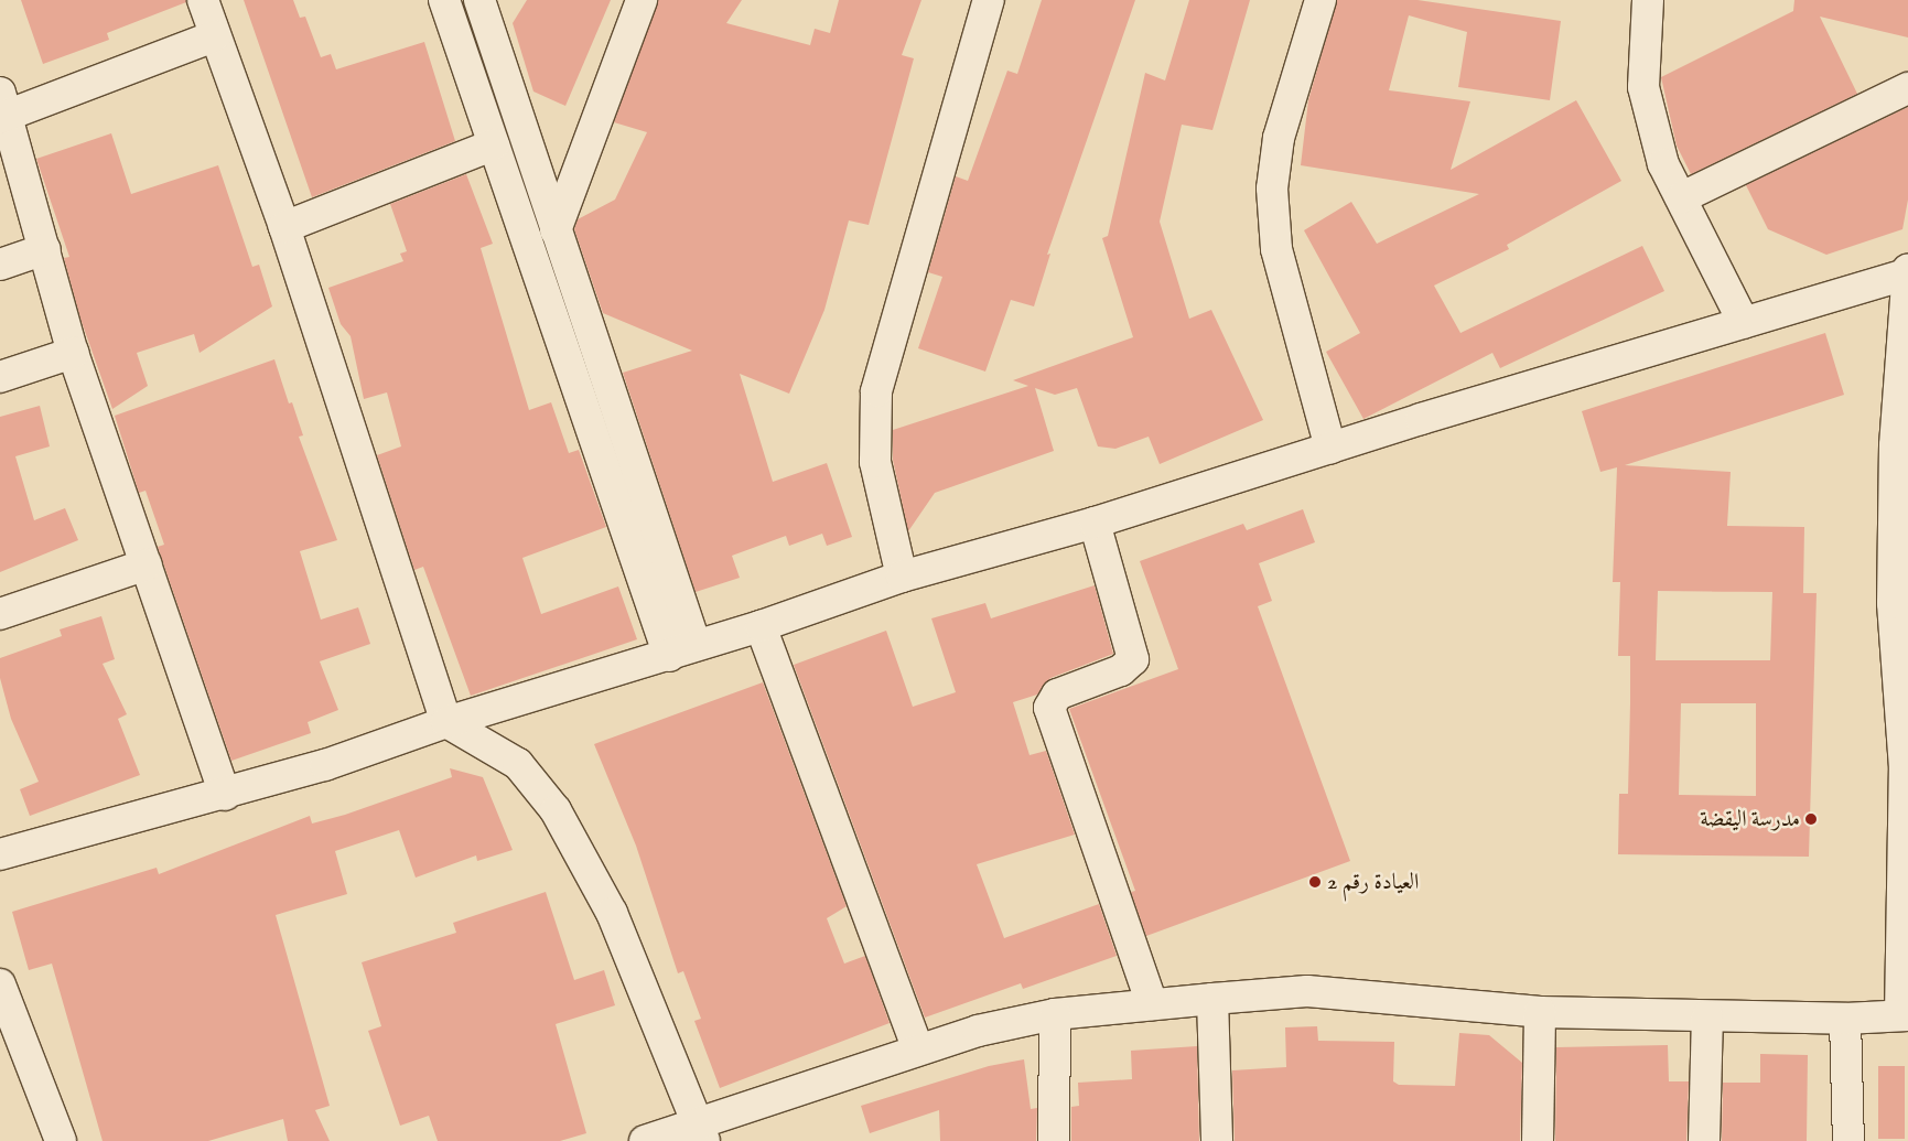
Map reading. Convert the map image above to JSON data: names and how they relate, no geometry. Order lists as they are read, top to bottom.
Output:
{
  "places": ["مدرسة اليقضة", "العيادة رقم 2"]
}
